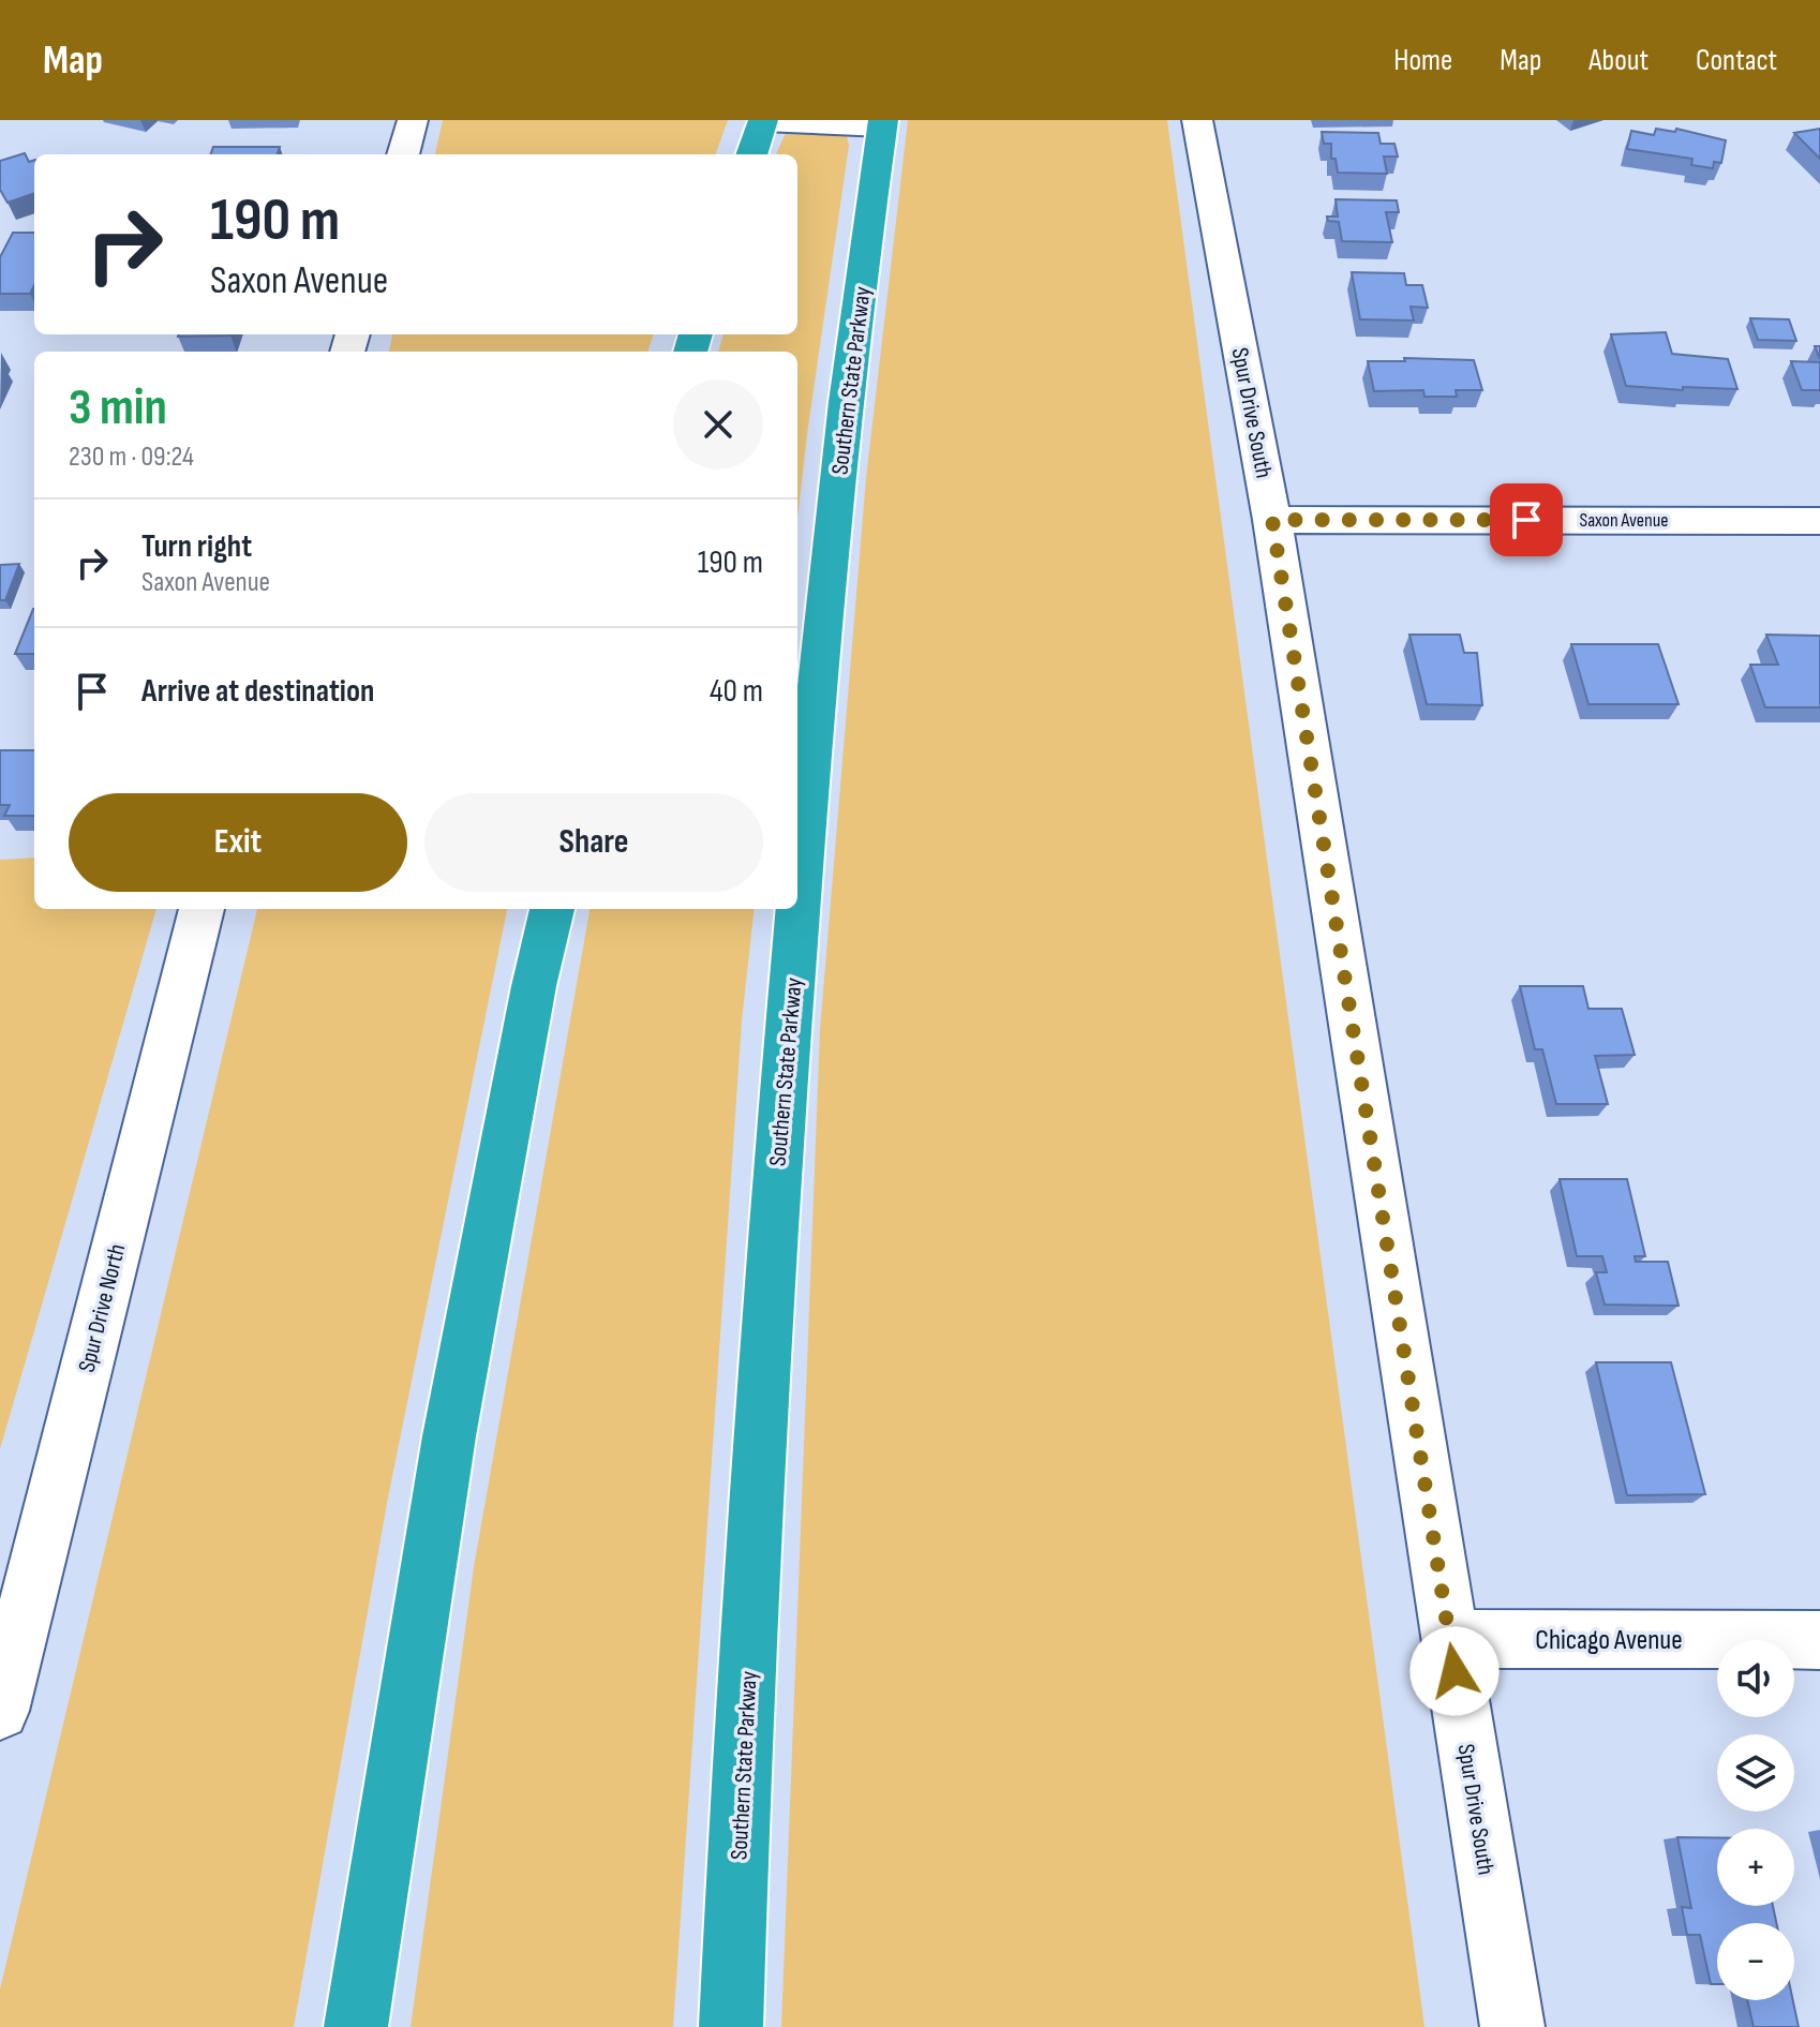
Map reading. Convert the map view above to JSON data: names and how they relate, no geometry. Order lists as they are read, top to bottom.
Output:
{
  "streets": {
    "highway": ["Southern State Parkway"],
    "street": [
      "Spur Drive South",
      "Saxon Avenue",
      "Spur Drive North",
      "Chicago Avenue"
    ]
  },
  "crossings": [
    ["Spur Drive South", "Saxon Avenue"],
    ["Spur Drive South", "Chicago Avenue"]
  ],
  "page": {
    "header": "Map",
    "nav": [
      "Home",
      "Map",
      "About",
      "Contact"
    ],
    "turn": ["190 m", "Saxon Avenue"],
    "heading": ["3 min", "230 m · 09:24"],
    "list": [
      {
        "name": "Turn right",
        "note": "Saxon Avenue",
        "value": "190 m"
      },
      {
        "name": "Arrive at destination",
        "value": "40 m"
      }
    ],
    "buttons": ["Exit", "Share"],
    "map_buttons": ["+", "−"]
  }
}
